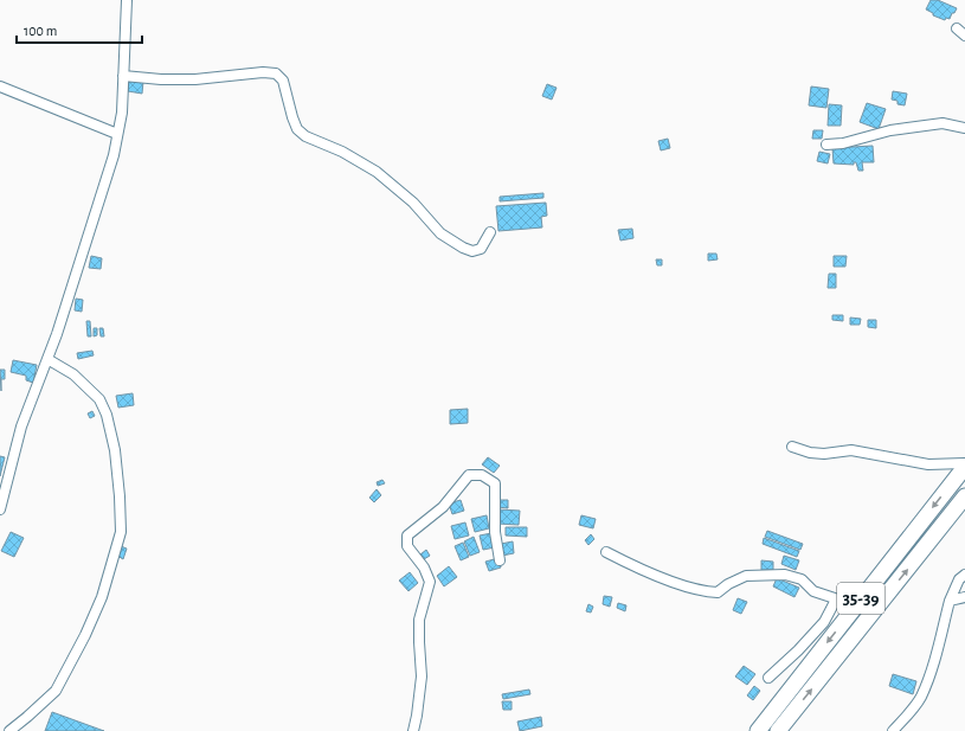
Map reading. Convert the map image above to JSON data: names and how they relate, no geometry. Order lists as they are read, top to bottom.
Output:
{
  "streets": {
    "main road": ["35-39"]
  },
  "scale_bar": "100 m"
}
